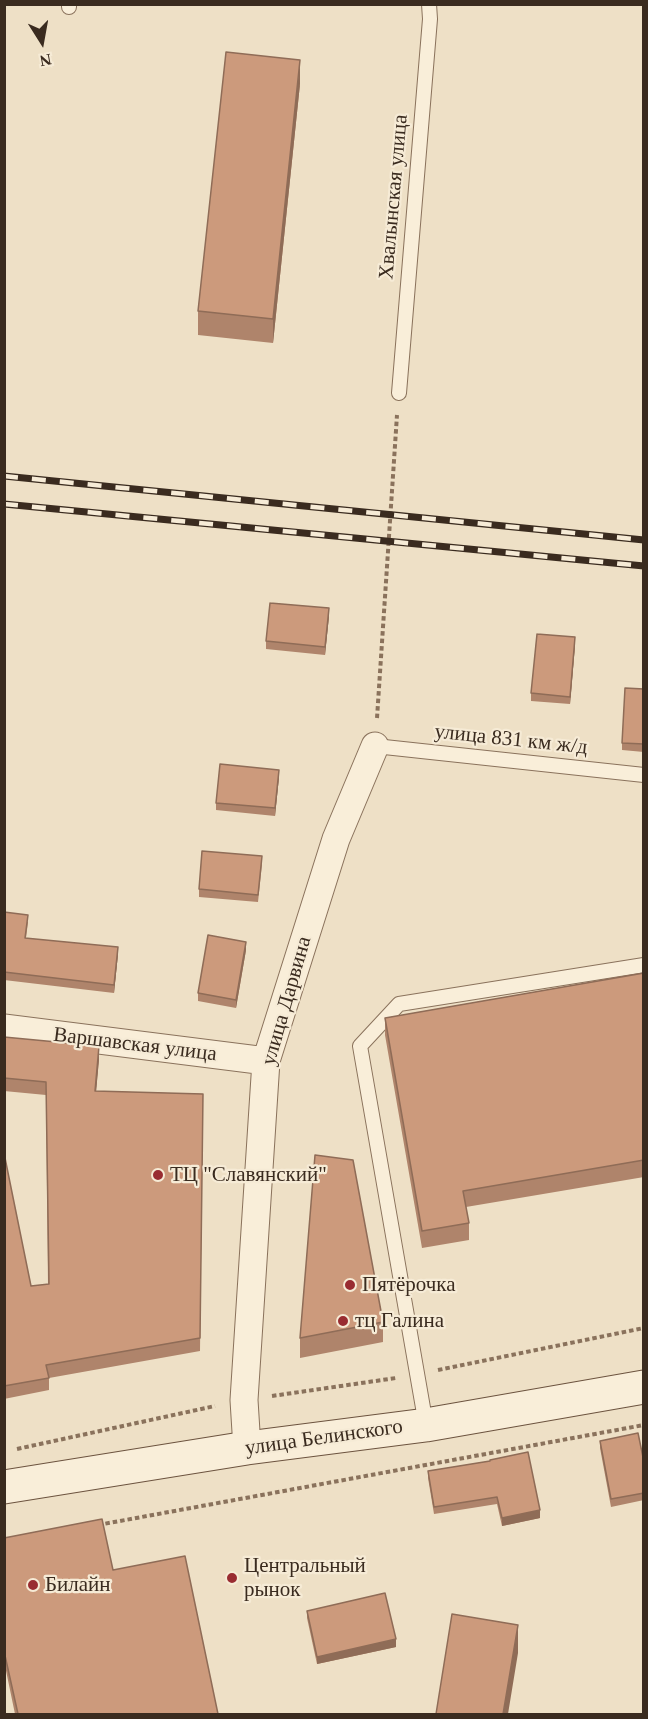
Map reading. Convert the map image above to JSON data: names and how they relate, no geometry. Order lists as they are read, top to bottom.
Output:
{
  "streets": {
    "street": ["улица Дарвина", "Варшавская улица", "улица Белинского"],
    "lane": ["Хвалынская улица", "улица 831 км ж/д"]
  },
  "crossings": [
    ["улица 831 км ж/д", "улица Дарвина"],
    ["улица Дарвина", "Варшавская улица"],
    ["улица Дарвина", "улица Белинского"]
  ],
  "places": [
    "ТЦ \"Славянский\"",
    "Пятёрочка",
    "тц Галина",
    "Центральный рынок",
    "Билайн"
  ],
  "north": "bottom"
}
